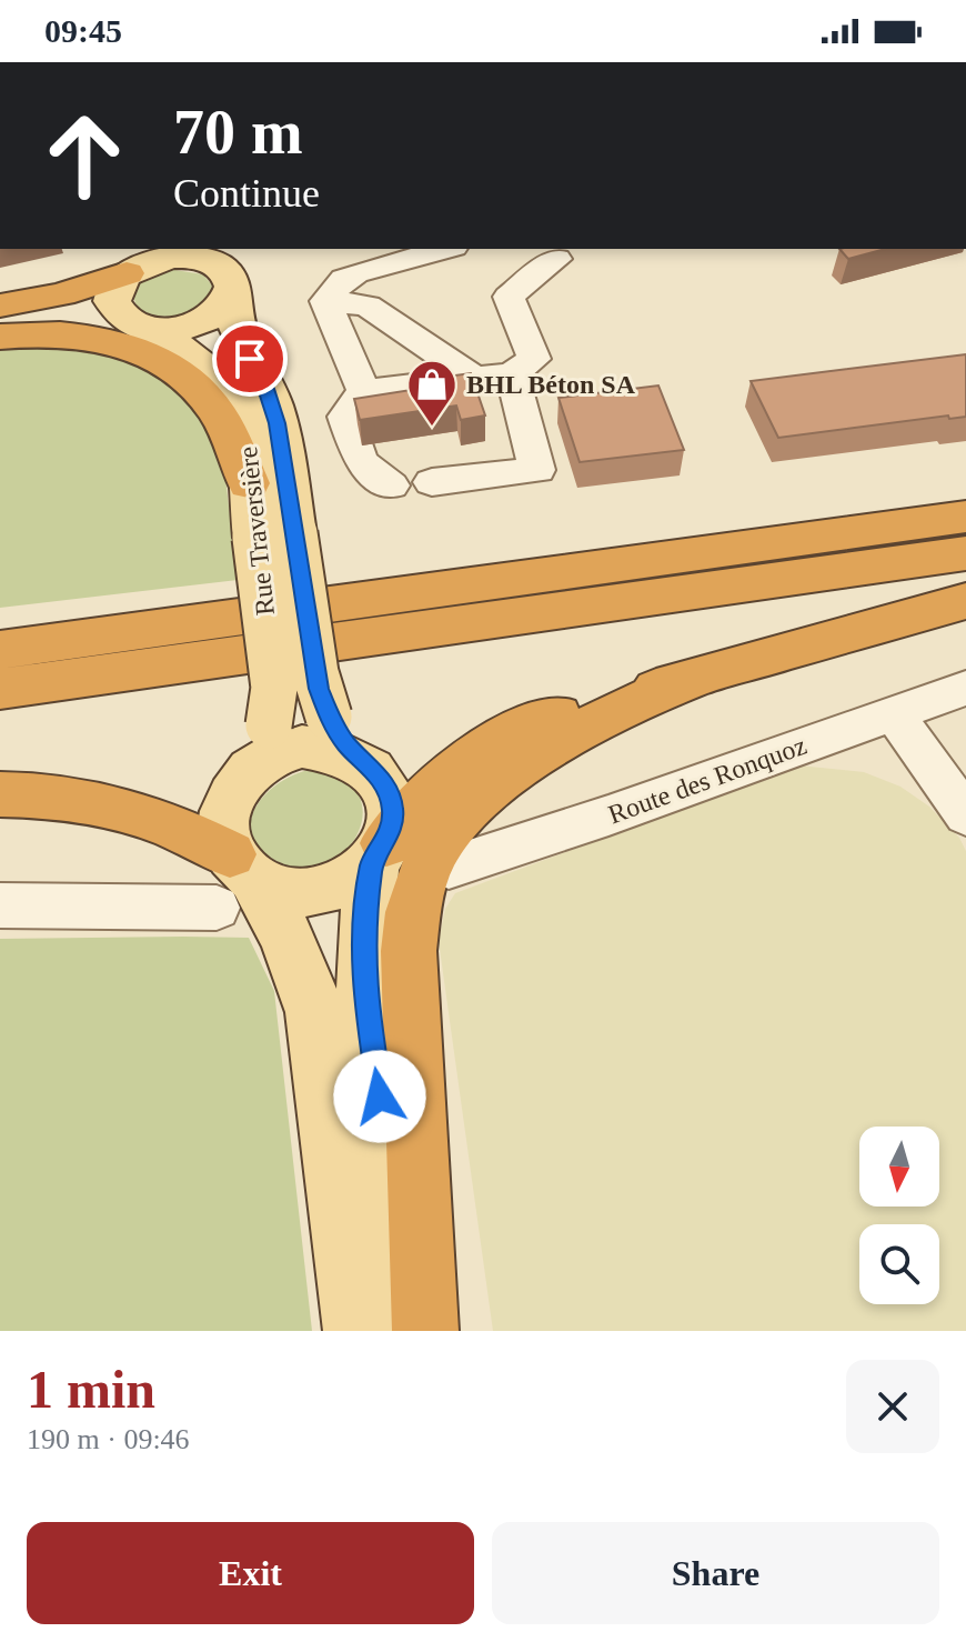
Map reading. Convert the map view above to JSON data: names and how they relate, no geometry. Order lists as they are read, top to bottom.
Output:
{
  "streets": {
    "main road": ["Rue Traversière"],
    "street": ["Route des Ronquoz"]
  },
  "places": {
    "shop": ["BHL Béton SA"]
  },
  "north": "bottom",
  "page": {
    "status": "09:45",
    "turn": ["70 m", "Continue"],
    "heading": ["1 min", "190 m · 09:46"],
    "buttons": ["Exit", "Share"]
  }
}
